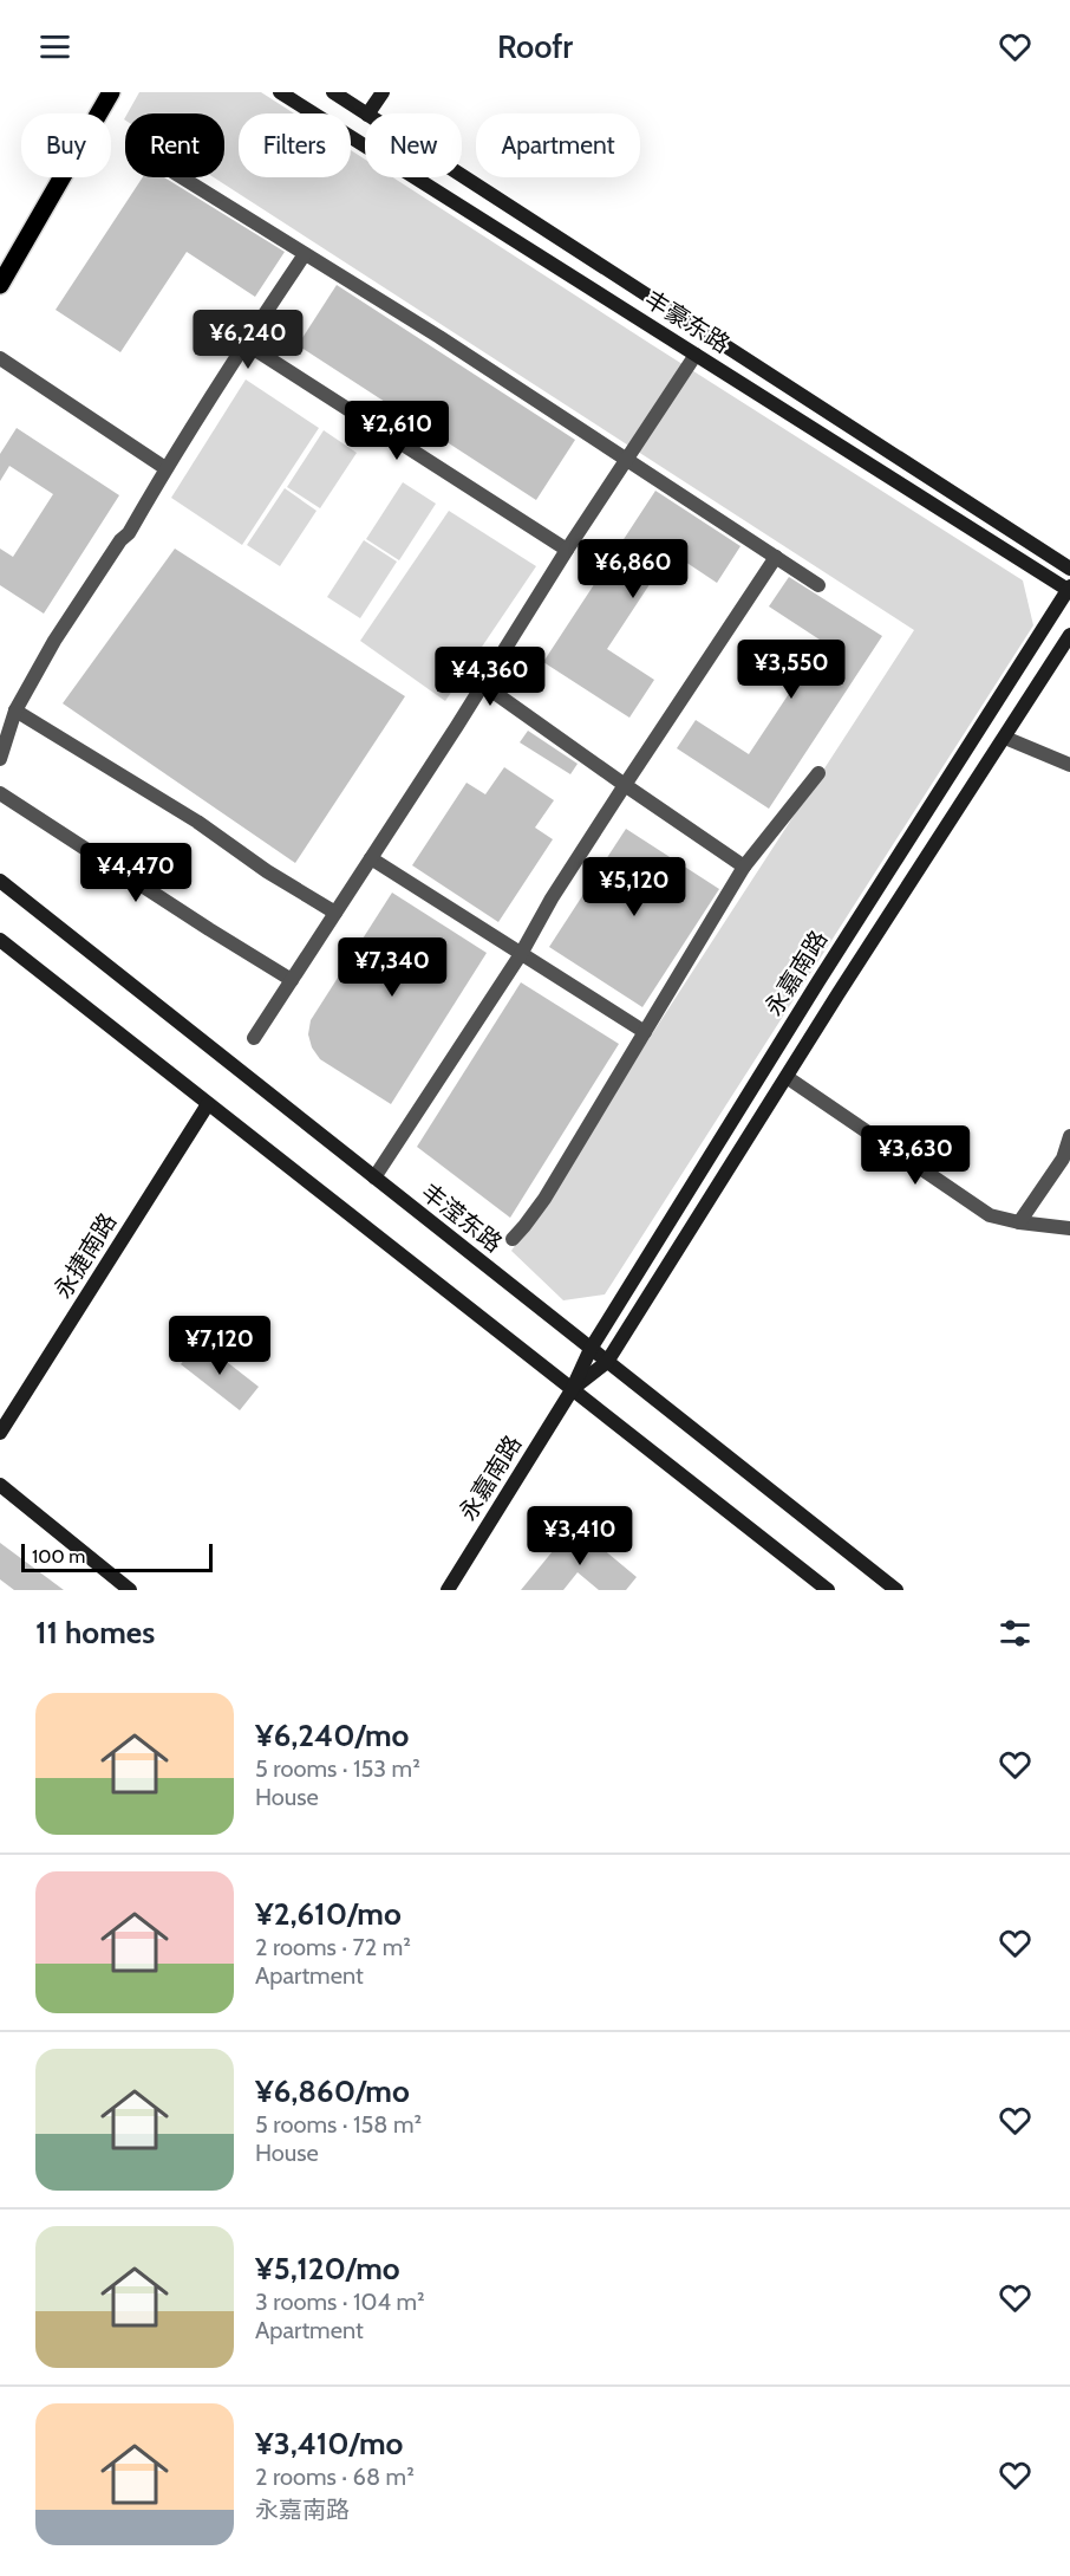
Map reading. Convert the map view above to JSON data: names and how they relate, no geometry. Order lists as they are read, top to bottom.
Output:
{
  "streets": {
    "street": [
      "丰豪东路",
      "永嘉南路",
      "丰滢东路",
      "永捷南路"
    ]
  },
  "crossings": [
    ["丰豪东路", "永嘉南路"],
    ["永嘉南路", "丰滢东路"]
  ],
  "scale_bar": "100 m",
  "page": {
    "header": "Roofr",
    "chip": [
      "Buy",
      "Rent",
      "Filters",
      "New",
      "Apartment"
    ],
    "price": [
      "¥6,240",
      "¥2,610",
      "¥6,860",
      "¥3,550",
      "¥4,360",
      "¥4,470",
      "¥5,120",
      "¥7,340",
      "¥3,630",
      "¥7,120",
      "¥3,410"
    ],
    "scale": "100 m",
    "heading": "11 homes",
    "list": [
      {
        "name": "¥6,240/mo",
        "note": "5 rooms · 153 m² · House"
      },
      {
        "name": "¥2,610/mo",
        "note": "2 rooms · 72 m² · Apartment"
      },
      {
        "name": "¥6,860/mo",
        "note": "5 rooms · 158 m² · House"
      },
      {
        "name": "¥5,120/mo",
        "note": "3 rooms · 104 m² · Apartment"
      },
      {
        "name": "¥3,410/mo",
        "note": "2 rooms · 68 m² · 永嘉南路"
      }
    ]
  }
}
